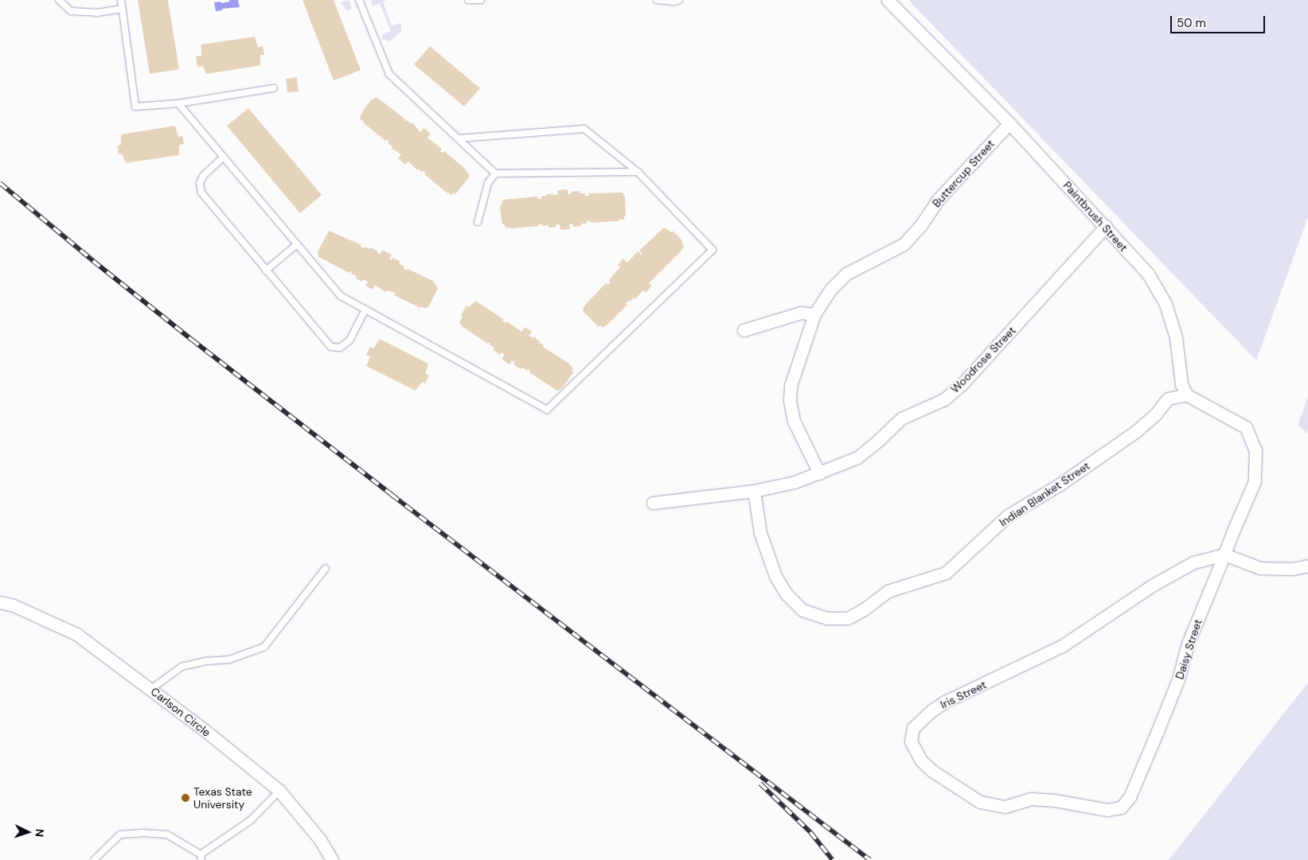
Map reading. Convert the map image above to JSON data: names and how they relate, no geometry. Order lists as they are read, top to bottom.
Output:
{
  "streets": {
    "street": [
      "Buttercup Street",
      "Paintbrush Street",
      "Woodrose Street",
      "Indian Blanket Street",
      "Daisy Street",
      "Iris Street",
      "Carlson Circle"
    ]
  },
  "crossings": [
    ["Buttercup Street", "Paintbrush Street"],
    ["Buttercup Street", "Woodrose Street"],
    ["Paintbrush Street", "Woodrose Street"],
    ["Paintbrush Street", "Indian Blanket Street"],
    ["Paintbrush Street", "Daisy Street"],
    ["Woodrose Street", "Indian Blanket Street"],
    ["Indian Blanket Street", "Daisy Street"],
    ["Daisy Street", "Iris Street"]
  ],
  "places": ["Texas State University"],
  "scale_bar": "50 m",
  "north": "right"
}
